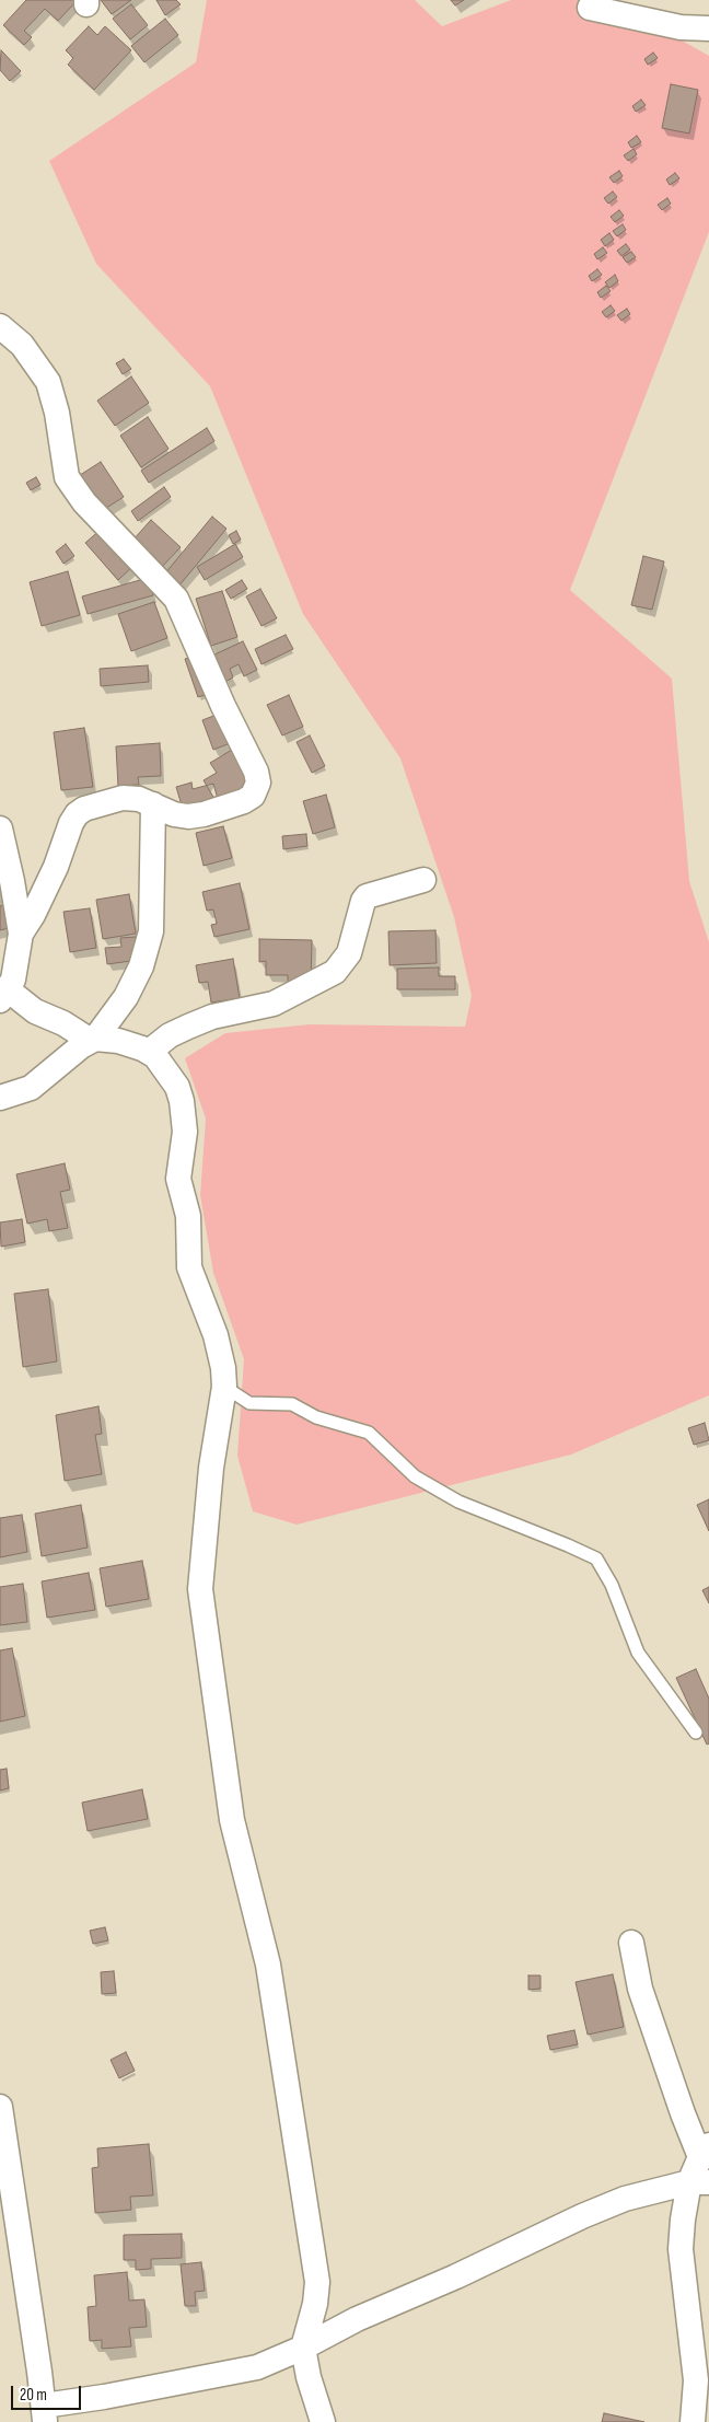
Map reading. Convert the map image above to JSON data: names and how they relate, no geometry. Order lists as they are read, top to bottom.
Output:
{
  "scale_bar": "20 m"
}
